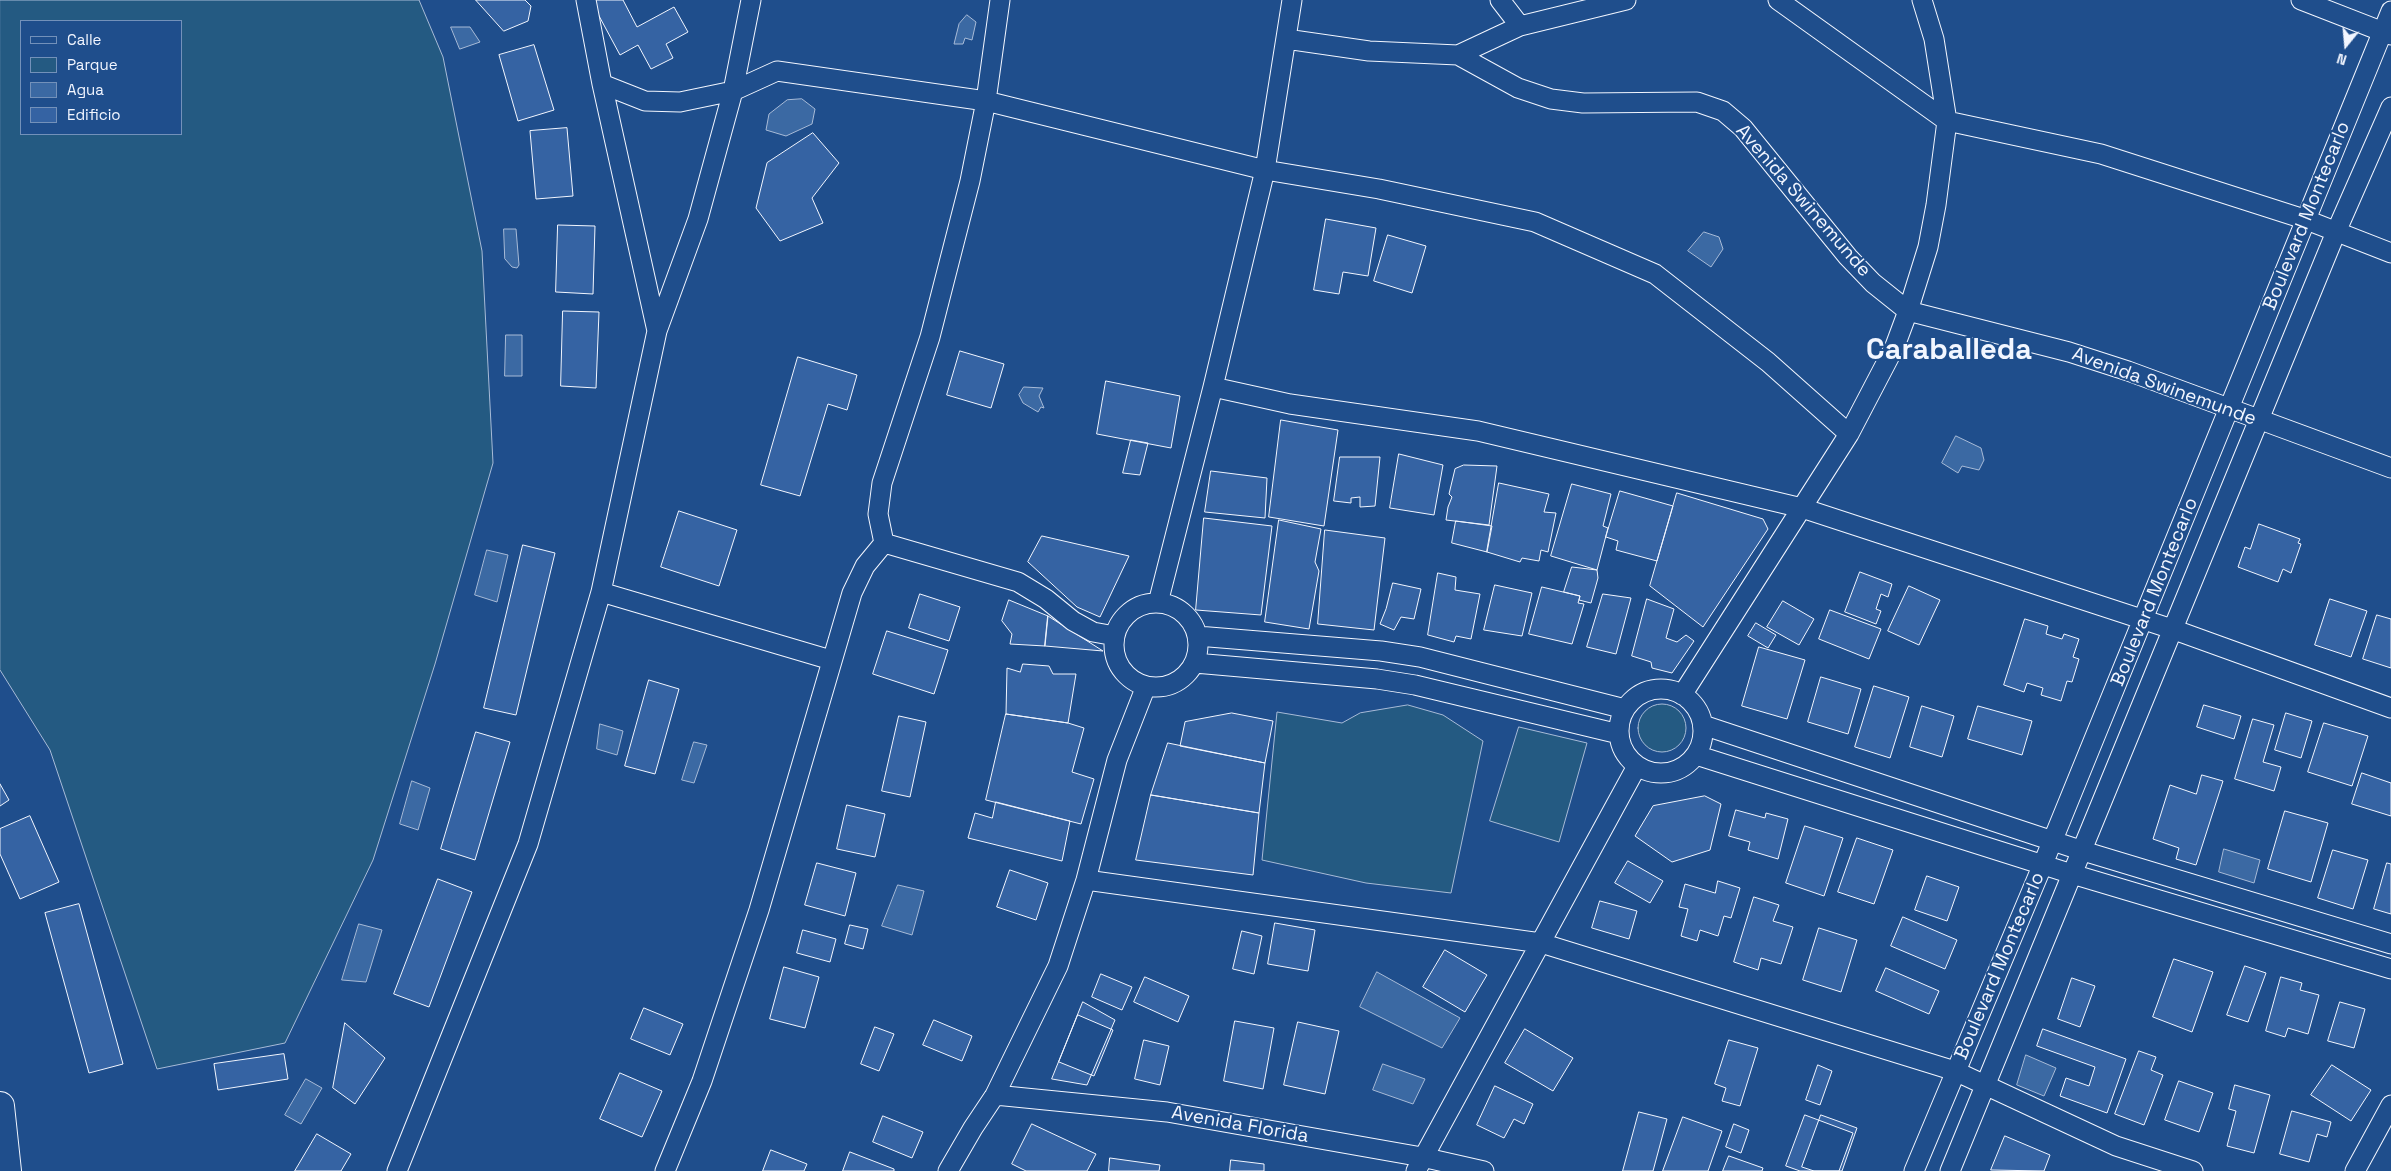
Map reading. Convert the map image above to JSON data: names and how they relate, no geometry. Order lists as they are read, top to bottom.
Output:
{
  "streets": {
    "street": ["Avenida Swinemunde", "Boulevard Montecarlo", "Avenida Florida"]
  },
  "crossings": [
    ["Avenida Swinemunde", "Boulevard Montecarlo"]
  ],
  "districts": ["Caraballeda"],
  "legend": [
    "Calle",
    "Parque",
    "Agua",
    "Edificio"
  ],
  "north": "bottom"
}
